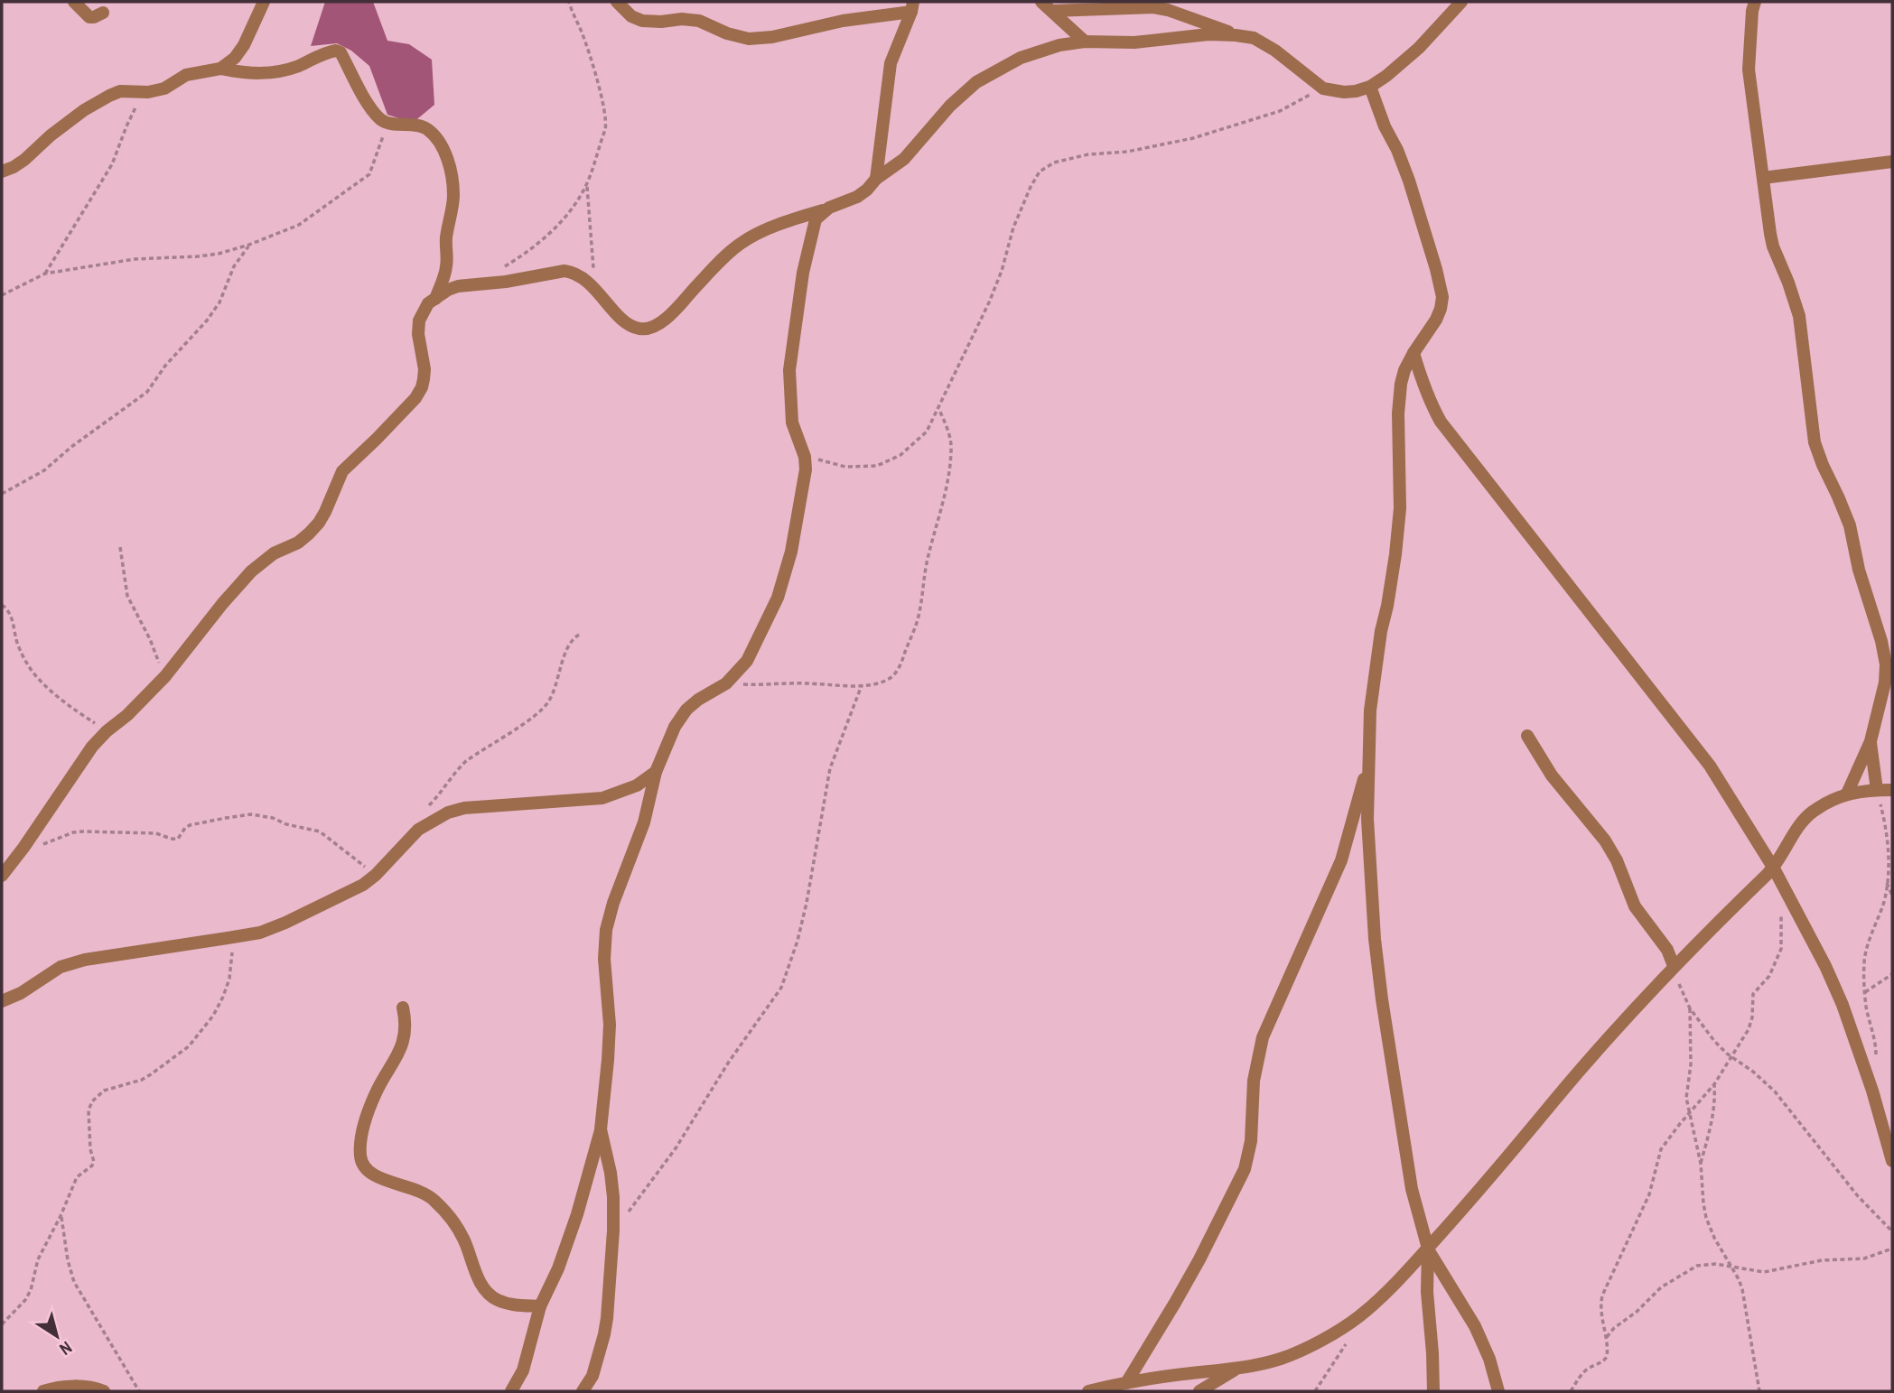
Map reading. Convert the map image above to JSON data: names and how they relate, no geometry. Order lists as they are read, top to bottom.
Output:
{
  "north": "bottom right"
}
